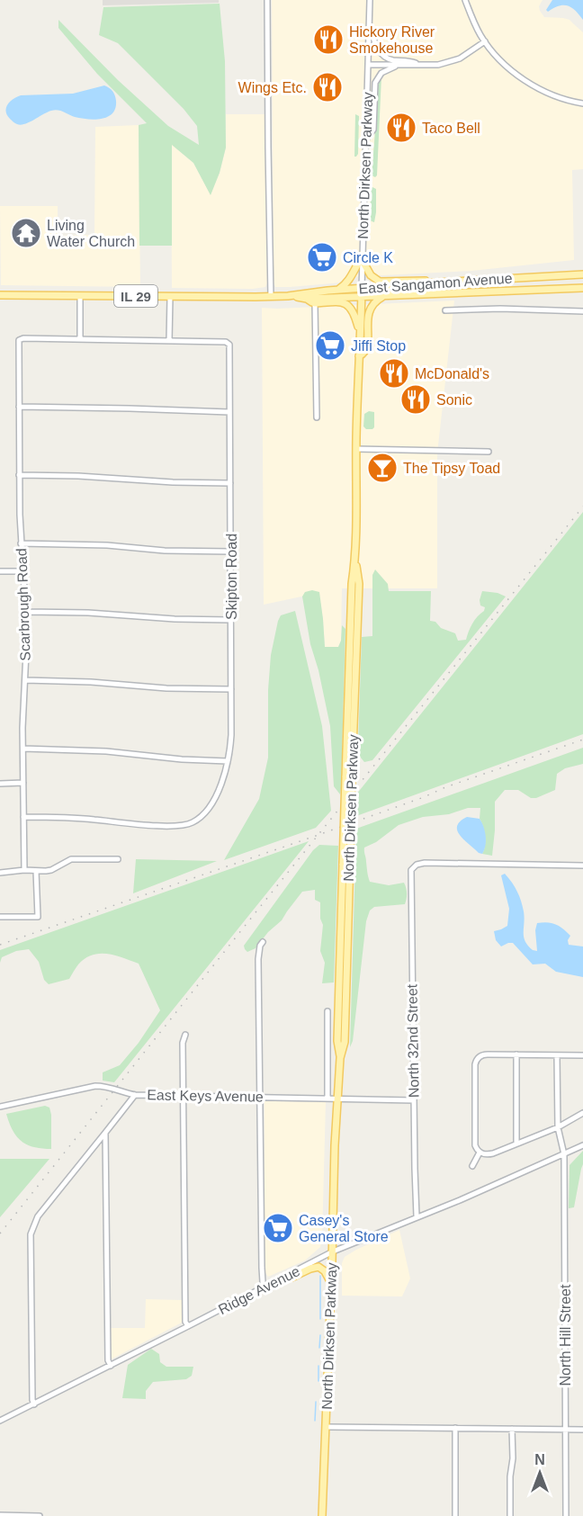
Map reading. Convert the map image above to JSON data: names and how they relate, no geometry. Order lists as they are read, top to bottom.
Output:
{
  "streets": {
    "main road": ["North Dirksen Parkway", "East Sangamon Avenue", "IL 29"],
    "street": [
      "Skipton Road",
      "Scarbrough Road",
      "North 32nd Street",
      "East Keys Avenue",
      "Ridge Avenue",
      "North Hill Street"
    ]
  },
  "crossings": [
    ["North Dirksen Parkway", "East Sangamon Avenue"],
    ["North Dirksen Parkway", "East Keys Avenue"],
    ["North Dirksen Parkway", "Ridge Avenue"],
    ["Skipton Road", "Scarbrough Road"],
    ["North 32nd Street", "East Keys Avenue"],
    ["North 32nd Street", "Ridge Avenue"],
    ["Ridge Avenue", "North Hill Street"]
  ],
  "places": {
    "restaurant": [
      "Hickory River Smokehouse",
      "Wings Etc.",
      "Taco Bell",
      "McDonald's",
      "Sonic"
    ],
    "temple": ["Living Water Church"],
    "supermarket": ["Circle K", "Jiffi Stop", "Casey's General Store"],
    "bar": ["The Tipsy Toad"]
  },
  "north": "top"
}
